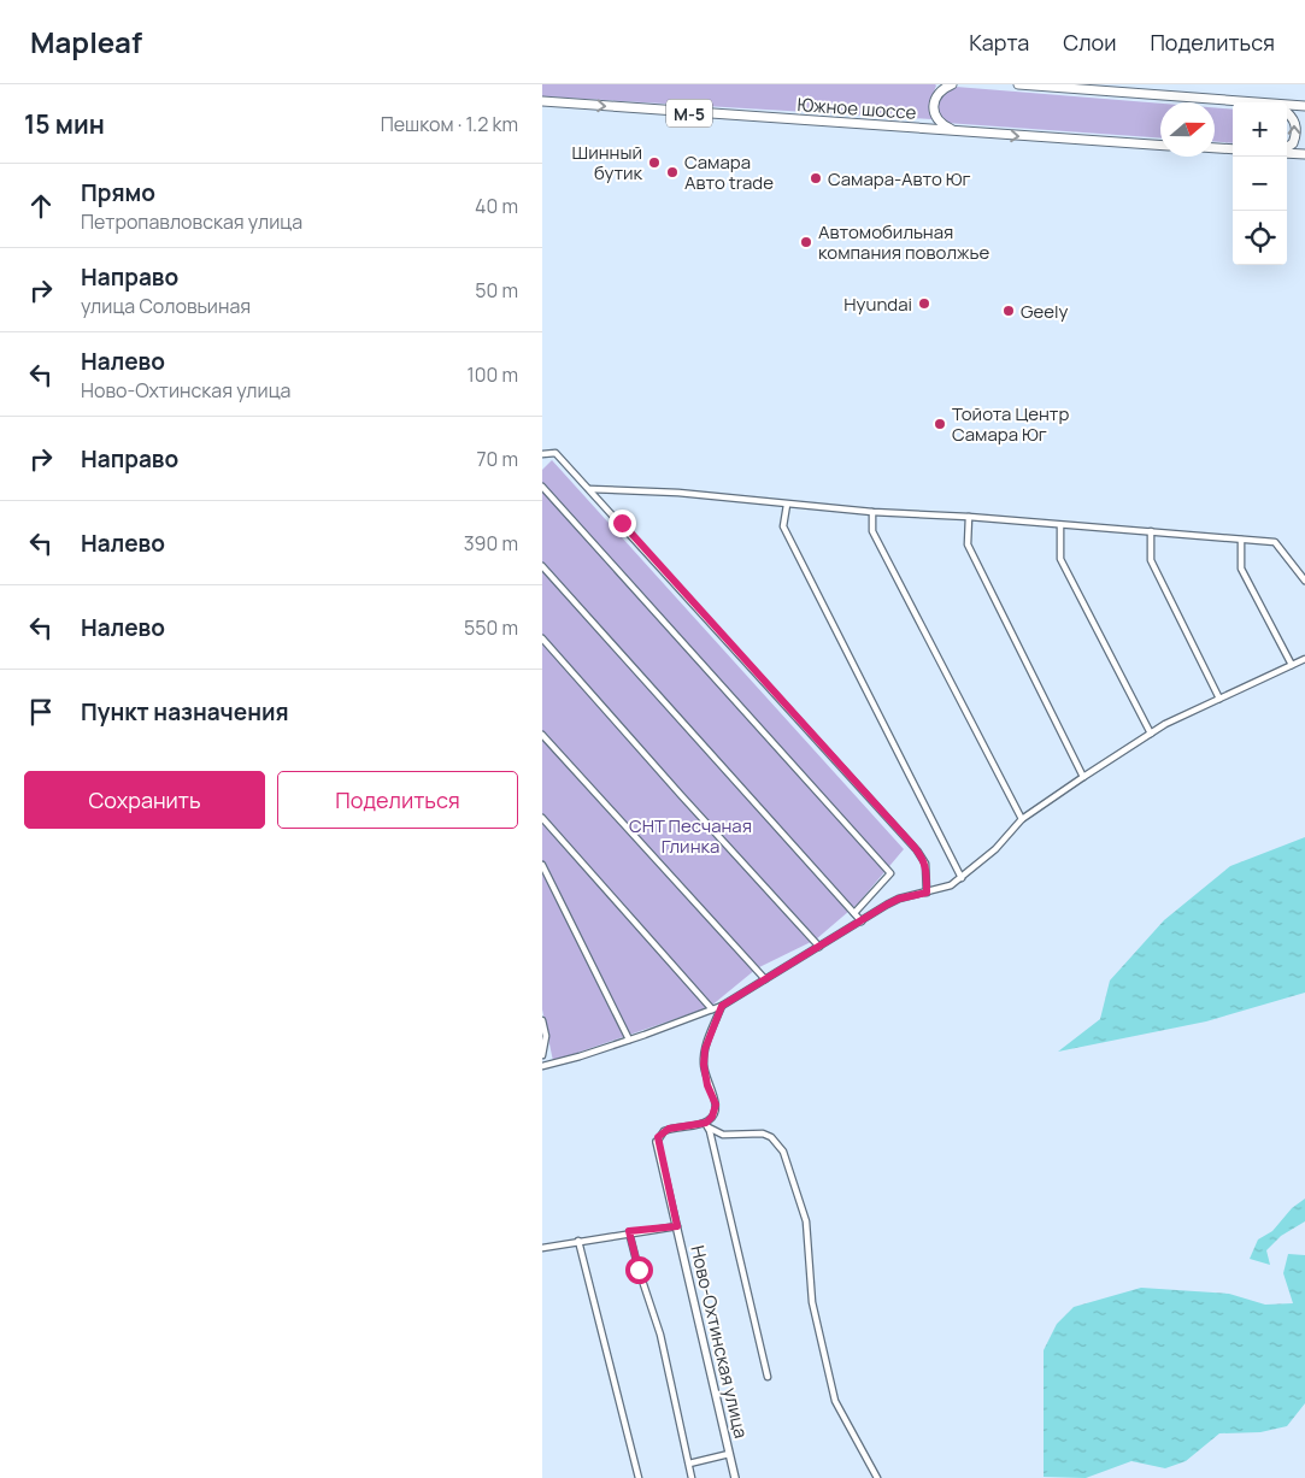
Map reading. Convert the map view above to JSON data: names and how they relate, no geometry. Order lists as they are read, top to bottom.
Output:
{
  "streets": {
    "main road": ["Южное шоссе", "М-5"],
    "street": ["Ново-Охтинская улица"]
  },
  "one_way": ["Южное шоссе"],
  "parks": ["СНТ Песчаная Глинка"],
  "places": [
    "Шинный бутик",
    "Самара Авто trade",
    "Самара-Авто Юг",
    "Автомобильная компания поволжье",
    "Hyundai",
    "Geely",
    "Тойота Центр Самара Юг"
  ],
  "north": "right",
  "page": {
    "header": "Mapleaf",
    "nav": ["Карта", "Слои", "Поделиться"],
    "heading": ["15 мин", "Пешком · 1.2 km"],
    "map_buttons": ["+", "−"],
    "list": [
      ["Прямо", "Петропавловская улица", "40 m"],
      ["Направо", "улица Соловьиная", "50 m"],
      ["Налево", "Ново-Охтинская улица", "100 m"],
      ["Направо", "70 m"],
      ["Налево", "390 m"],
      ["Налево", "550 m"],
      "Пункт назначения"
    ],
    "buttons": ["Сохранить", "Поделиться"]
  }
}
